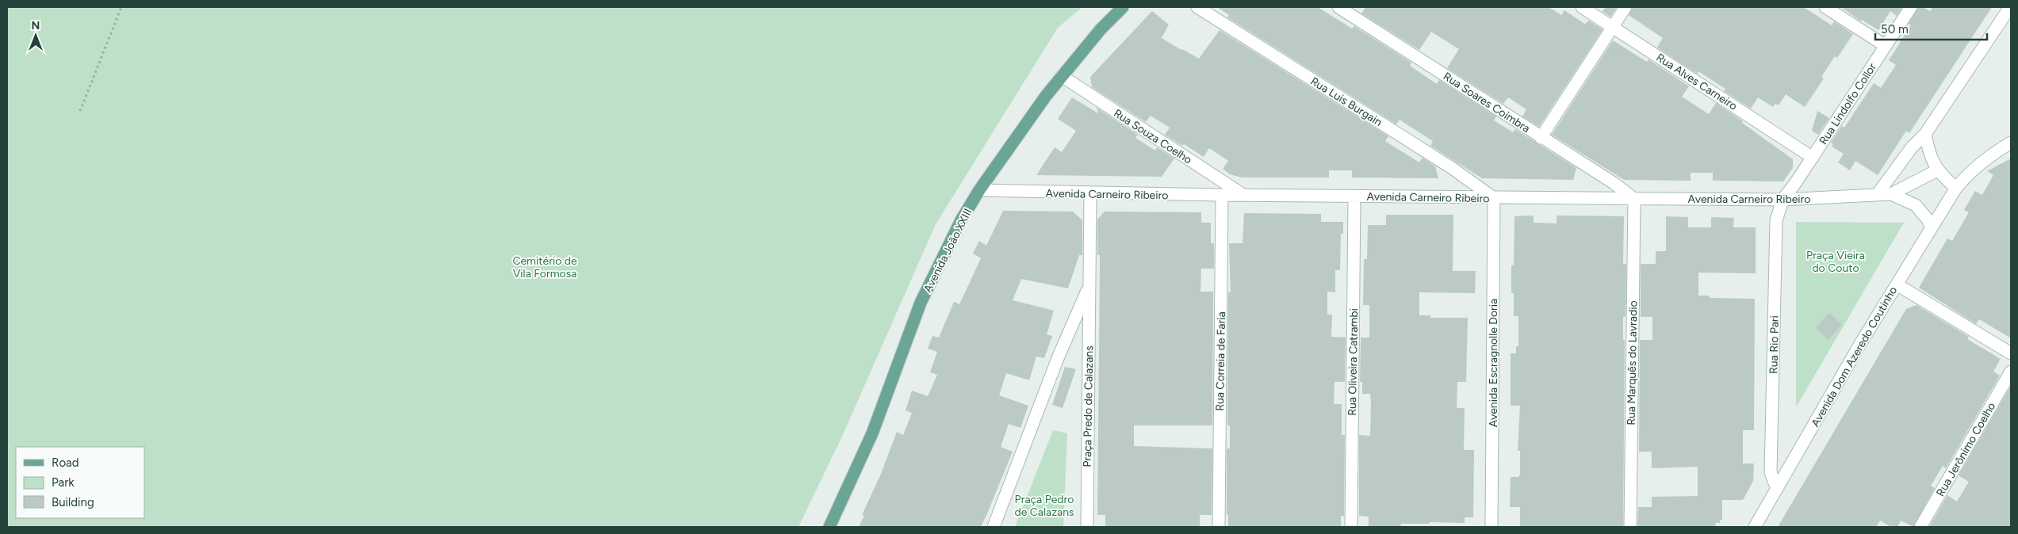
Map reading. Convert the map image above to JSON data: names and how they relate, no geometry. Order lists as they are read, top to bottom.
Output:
{
  "streets": {
    "main road": ["Avenida João XXIII"],
    "street": [
      "Rua Alves Carneiro",
      "Rua Luis Burgain",
      "Rua Soares Coimbra",
      "Rua Lindolfo Collor",
      "Rua Souza Coelho",
      "Avenida Carneiro Ribeiro",
      "Rua Rio Pari",
      "Avenida Dom Azeredo Coutinho",
      "Rua Correia de Faria",
      "Rua Oliveira Catrambi",
      "Avenida Escragnolle Doria",
      "Rua Marquês do Lavradio",
      "Praça Predo de Calazans",
      "Rua Jerônimo Coelho"
    ]
  },
  "crossings": [
    ["Rua Alves Carneiro", "Rua Lindolfo Collor"],
    ["Rua Luis Burgain", "Avenida Carneiro Ribeiro"],
    ["Rua Luis Burgain", "Avenida Escragnolle Doria"],
    ["Rua Soares Coimbra", "Avenida Carneiro Ribeiro"],
    ["Rua Soares Coimbra", "Rua Marquês do Lavradio"],
    ["Rua Lindolfo Collor", "Avenida Carneiro Ribeiro"],
    ["Rua Lindolfo Collor", "Rua Rio Pari"],
    ["Rua Souza Coelho", "Avenida Carneiro Ribeiro"],
    ["Rua Souza Coelho", "Avenida João XXIII"],
    ["Avenida Carneiro Ribeiro", "Avenida João XXIII"],
    ["Avenida Carneiro Ribeiro", "Rua Rio Pari"],
    ["Avenida Carneiro Ribeiro", "Rua Correia de Faria"],
    ["Avenida Carneiro Ribeiro", "Rua Oliveira Catrambi"],
    ["Avenida Carneiro Ribeiro", "Avenida Escragnolle Doria"],
    ["Avenida Carneiro Ribeiro", "Rua Marquês do Lavradio"],
    ["Avenida Carneiro Ribeiro", "Praça Predo de Calazans"],
    ["Rua Rio Pari", "Avenida Dom Azeredo Coutinho"]
  ],
  "parks": ["Praça Vieira do Couto", "Cemitério de Vila Formosa", "Praça Pedro de Calazans"],
  "legend": ["Road", "Park", "Building"],
  "scale_bar": "50 m",
  "north": "top"
}
